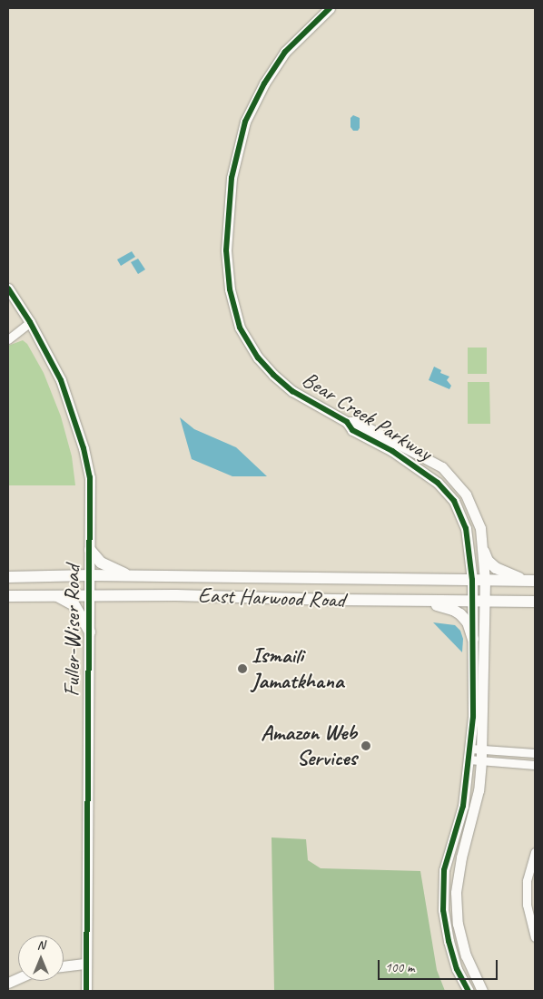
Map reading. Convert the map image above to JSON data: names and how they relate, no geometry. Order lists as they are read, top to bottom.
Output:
{
  "streets": {
    "main road": ["East Harwood Road"],
    "street": ["Bear Creek Parkway", "Fuller-Wiser Road"]
  },
  "crossings": [
    ["Bear Creek Parkway", "East Harwood Road"],
    ["East Harwood Road", "Fuller-Wiser Road"]
  ],
  "places": ["Ismaili Jamatkhana", "Amazon Web Services"],
  "scale_bar": "100 m",
  "north": "top"
}
